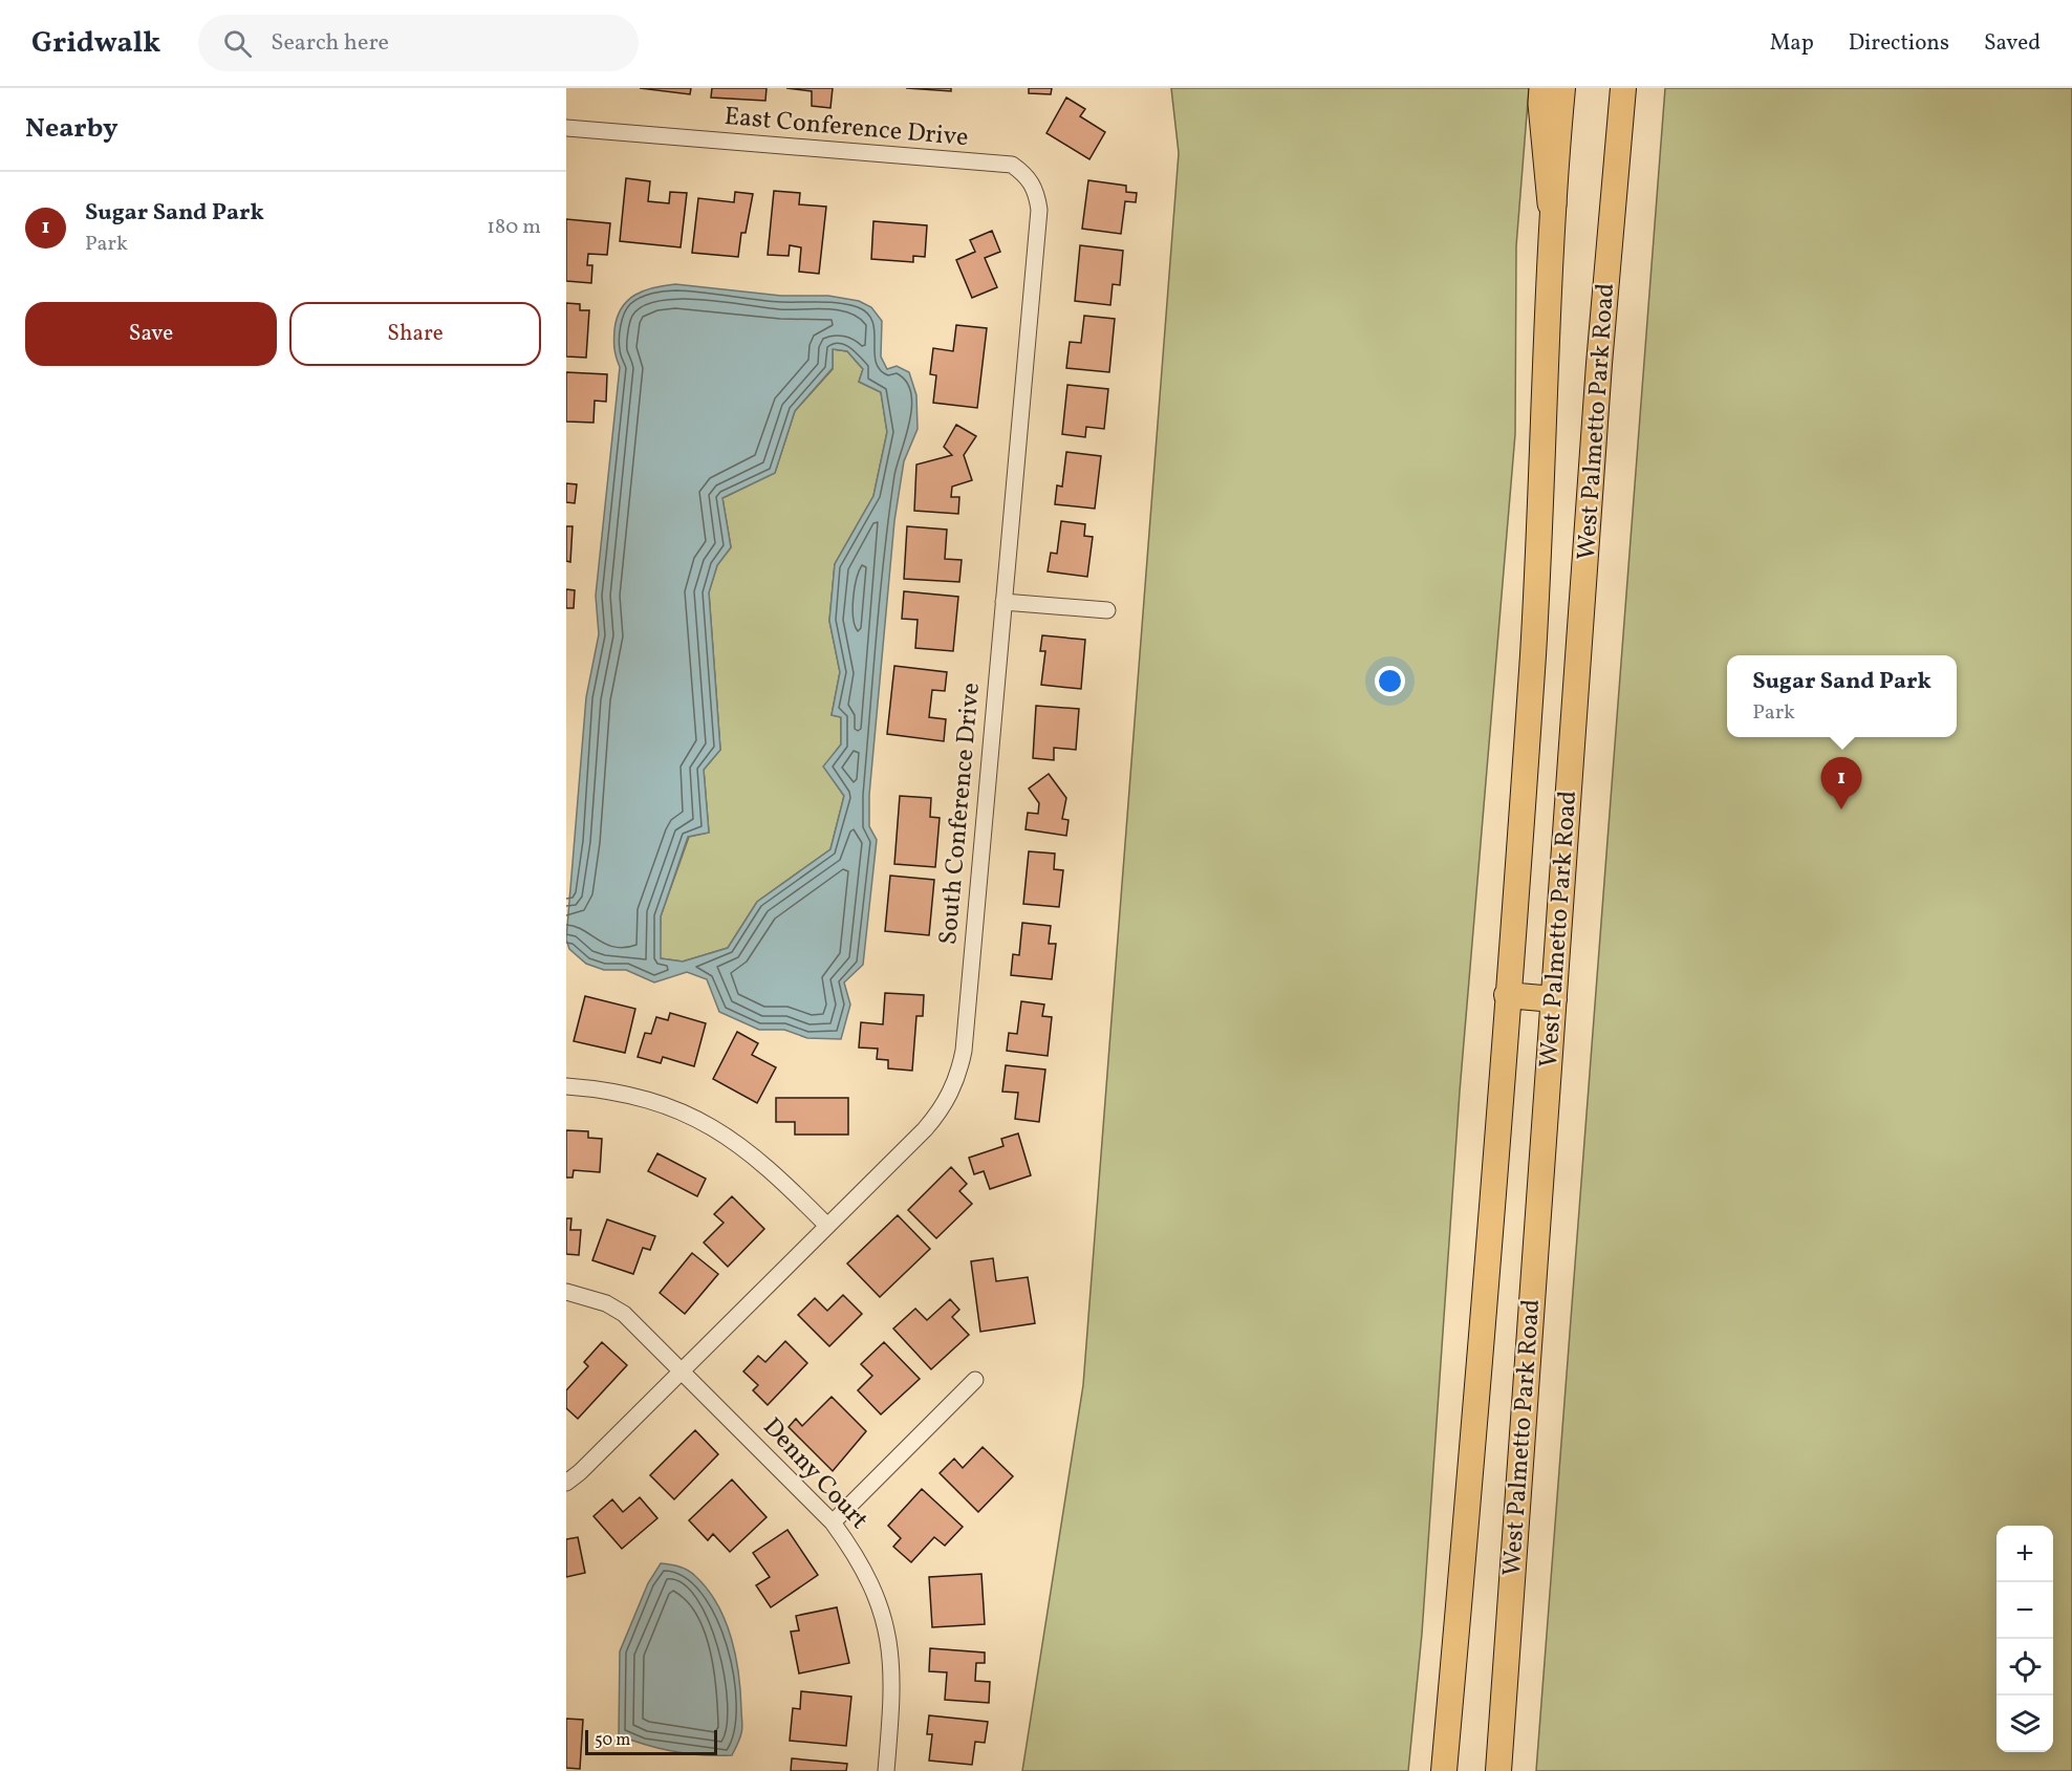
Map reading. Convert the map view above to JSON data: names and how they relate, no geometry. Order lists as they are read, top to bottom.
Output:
{
  "streets": {
    "main road": ["West Palmetto Park Road"],
    "street": ["East Conference Drive", "South Conference Drive", "Denny Court"]
  },
  "crossings": [
    ["East Conference Drive", "South Conference Drive"],
    ["South Conference Drive", "Denny Court"]
  ],
  "scale_bar": "50 m",
  "page": {
    "header": "Gridwalk",
    "search": "Search here",
    "nav": ["Map", "Directions", "Saved"],
    "heading": "Nearby",
    "list": [
      {
        "mark": "1",
        "name": "Sugar Sand Park",
        "note": "Park",
        "value": "180 m"
      }
    ],
    "buttons": ["Save", "Share"],
    "popup": ["Sugar Sand Park", "Park"],
    "pins": "1",
    "map_buttons": ["+", "−"],
    "scale": "50 m"
  }
}
